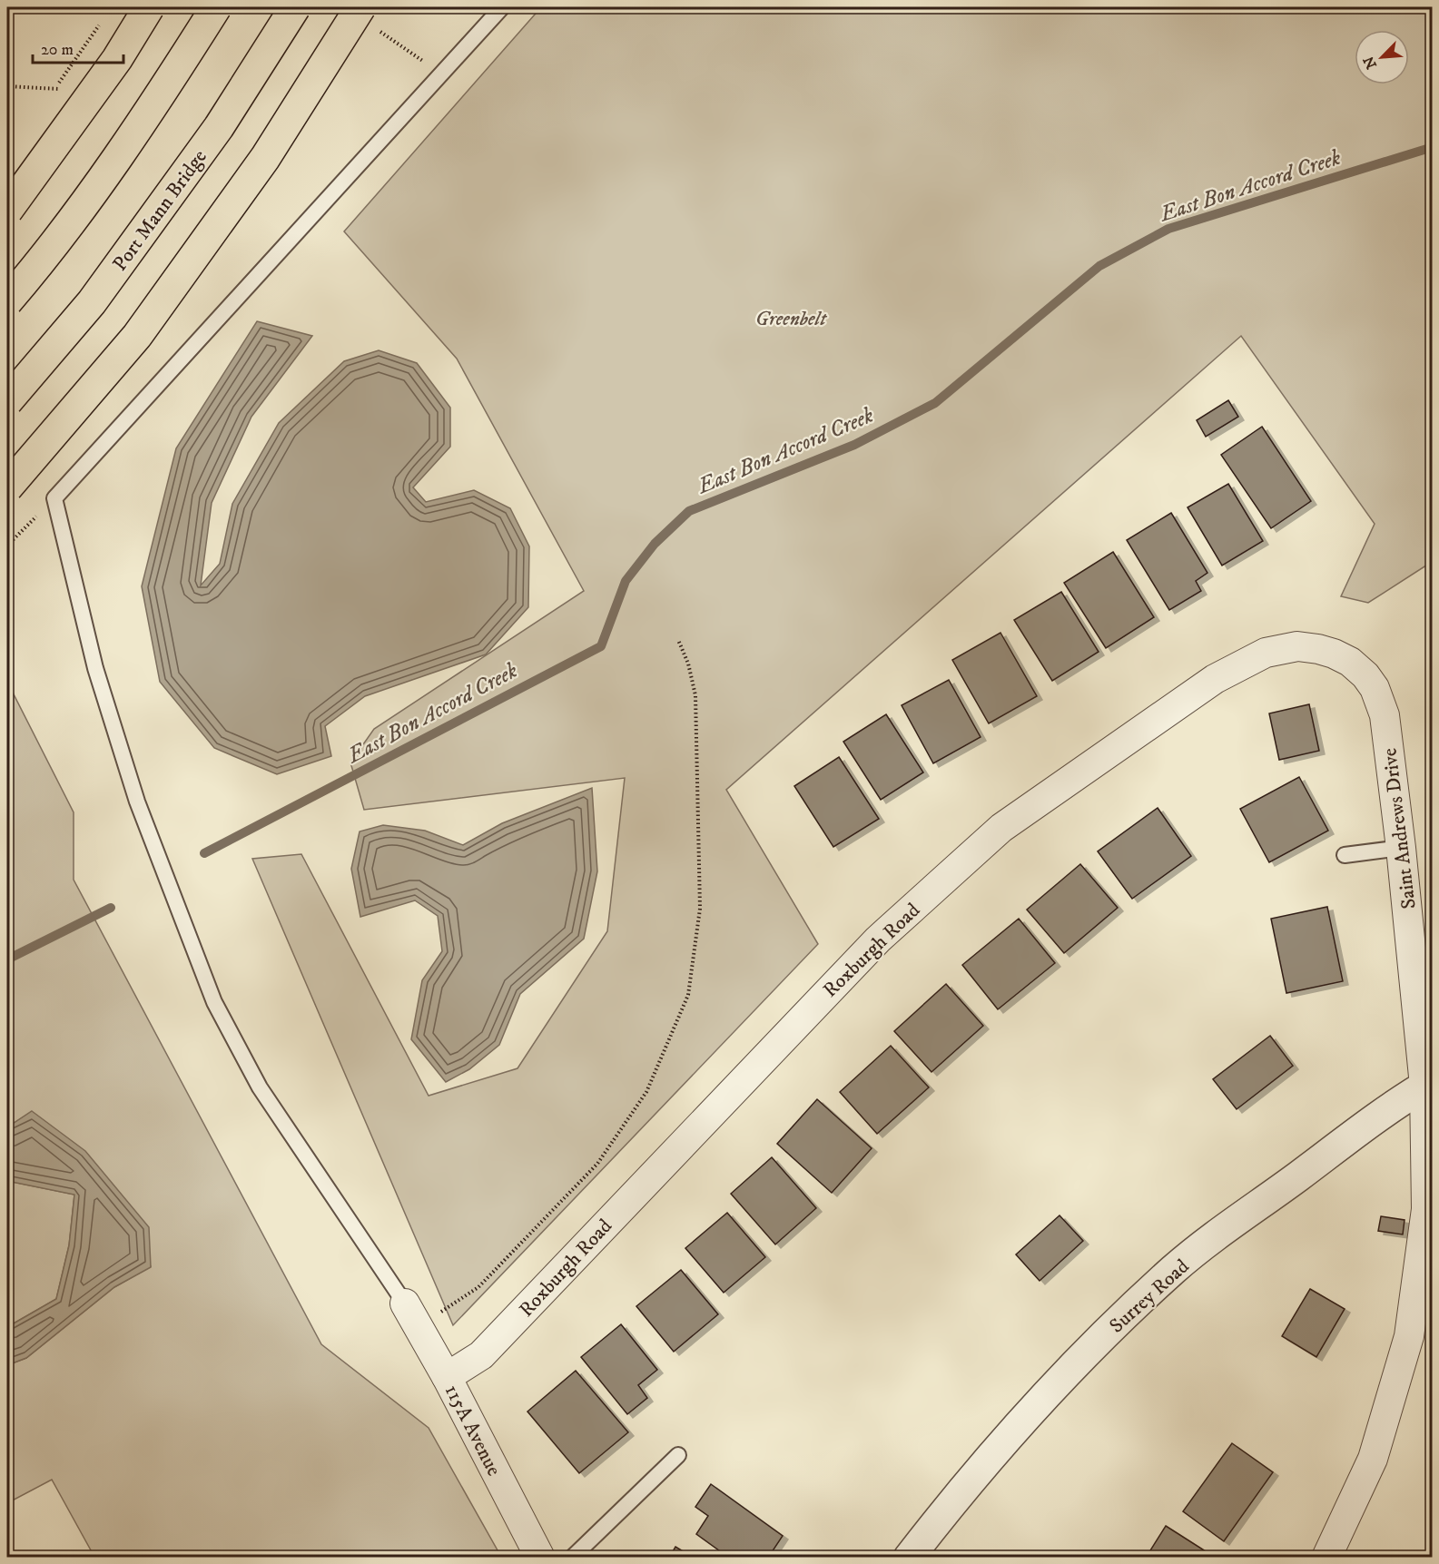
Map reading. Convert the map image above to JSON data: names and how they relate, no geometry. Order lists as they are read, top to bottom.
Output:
{
  "streets": {
    "highway": ["Port Mann Bridge"],
    "street": [
      "Saint Andrews Drive",
      "Roxburgh Road",
      "Surrey Road",
      "115A Avenue"
    ]
  },
  "crossings": [
    ["Saint Andrews Drive", "Roxburgh Road"],
    ["Saint Andrews Drive", "Surrey Road"],
    ["Roxburgh Road", "115A Avenue"]
  ],
  "water": ["East Bon Accord Creek"],
  "parks": ["Greenbelt"],
  "scale_bar": "20 m",
  "north": "bottom left"
}
